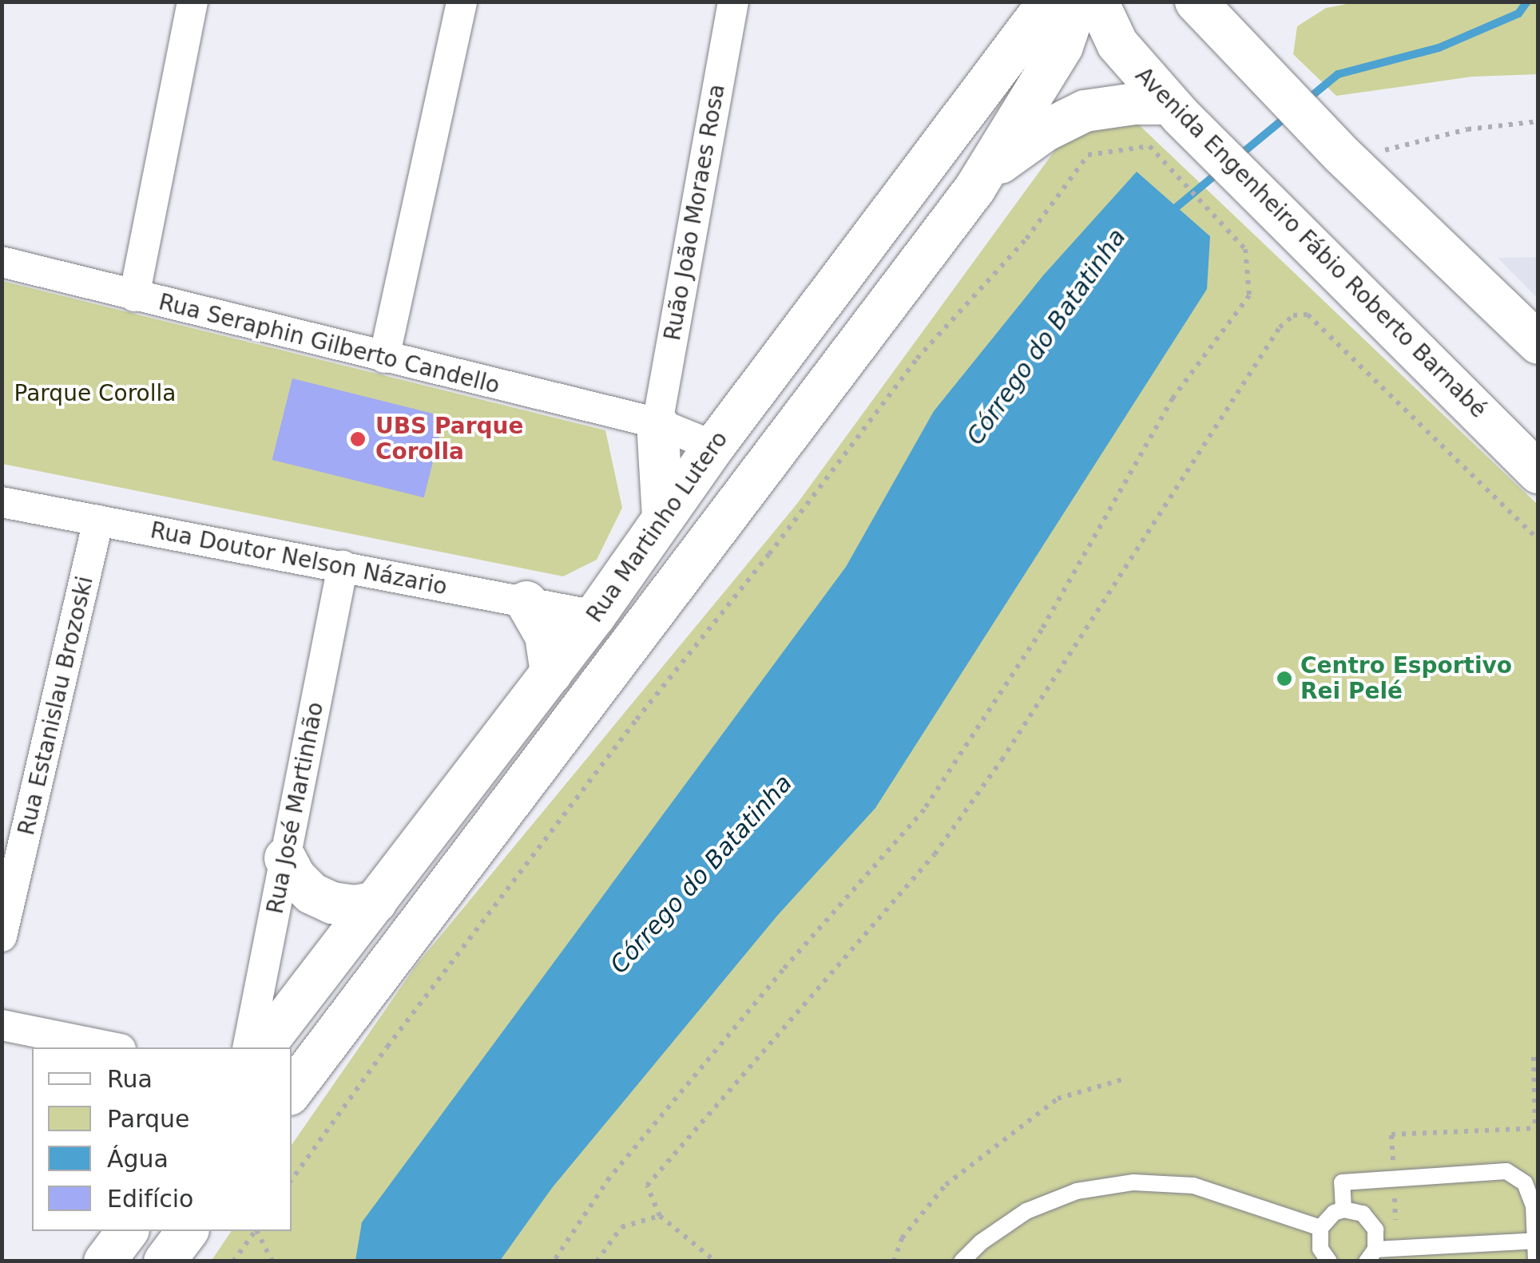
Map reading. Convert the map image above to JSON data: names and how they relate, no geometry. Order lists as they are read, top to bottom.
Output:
{
  "streets": {
    "main road": ["Avenida Engenheiro Fábio Roberto Barnabé", "Rua Martinho Lutero"],
    "street": [
      "Ruão João Moraes Rosa",
      "Rua Seraphin Gilberto Candello",
      "Rua Doutor Nelson Názario",
      "Rua Estanislau Brozoski",
      "Rua José Martinhão"
    ]
  },
  "crossings": [
    ["Ruão João Moraes Rosa", "Rua Seraphin Gilberto Candello"],
    ["Rua Seraphin Gilberto Candello", "Rua Martinho Lutero"],
    ["Rua Martinho Lutero", "Rua Doutor Nelson Názario"],
    ["Rua Doutor Nelson Názario", "Rua Estanislau Brozoski"],
    ["Rua Doutor Nelson Názario", "Rua José Martinhão"]
  ],
  "water": ["Córrego do Batatinha"],
  "parks": ["Parque Corolla"],
  "places": ["UBS Parque Corolla", "Centro Esportivo Rei Pelé"],
  "legend": [
    "Rua",
    "Parque",
    "Água",
    "Edifício"
  ]
}
